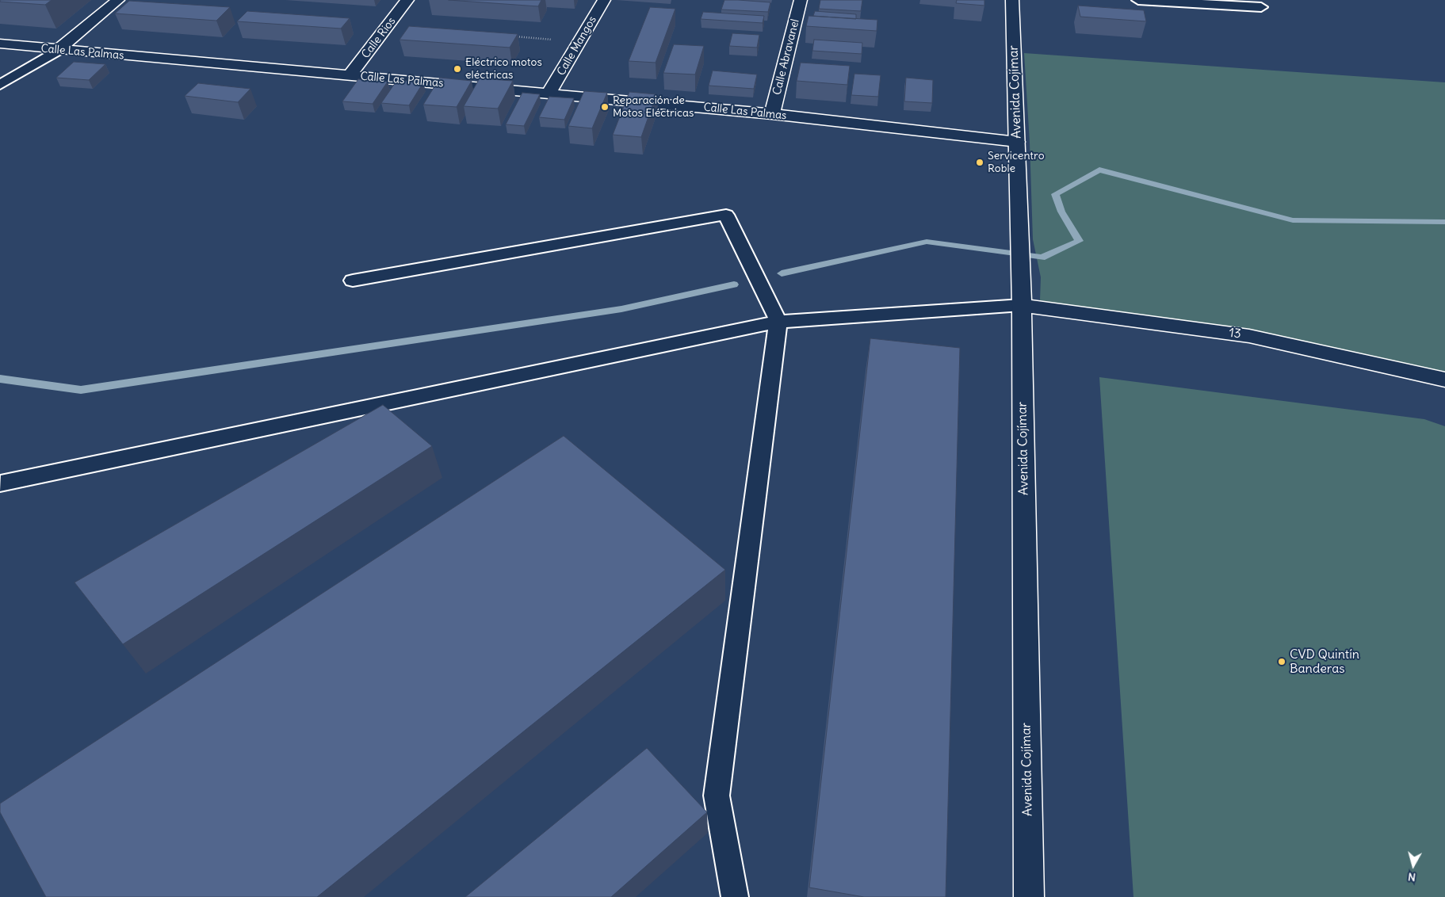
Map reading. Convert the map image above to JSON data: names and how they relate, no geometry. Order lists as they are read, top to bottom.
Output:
{
  "streets": {
    "street": [
      "Calle Rios",
      "Calle Mangos",
      "Calle Las Palmas",
      "Calle Abravanel",
      "Avenida Cojímar",
      "13"
    ]
  },
  "crossings": [
    ["Calle Rios", "Calle Las Palmas"],
    ["Calle Mangos", "Calle Las Palmas"],
    ["Calle Las Palmas", "Calle Abravanel"],
    ["Calle Las Palmas", "Avenida Cojímar"],
    ["Avenida Cojímar", "13"]
  ],
  "places": [
    "Eléctrico motos eléctricas",
    "Reparación de Motos Eléctricas",
    "Servicentro Roble",
    "CVD Quintín Banderas"
  ],
  "north": "bottom"
}
